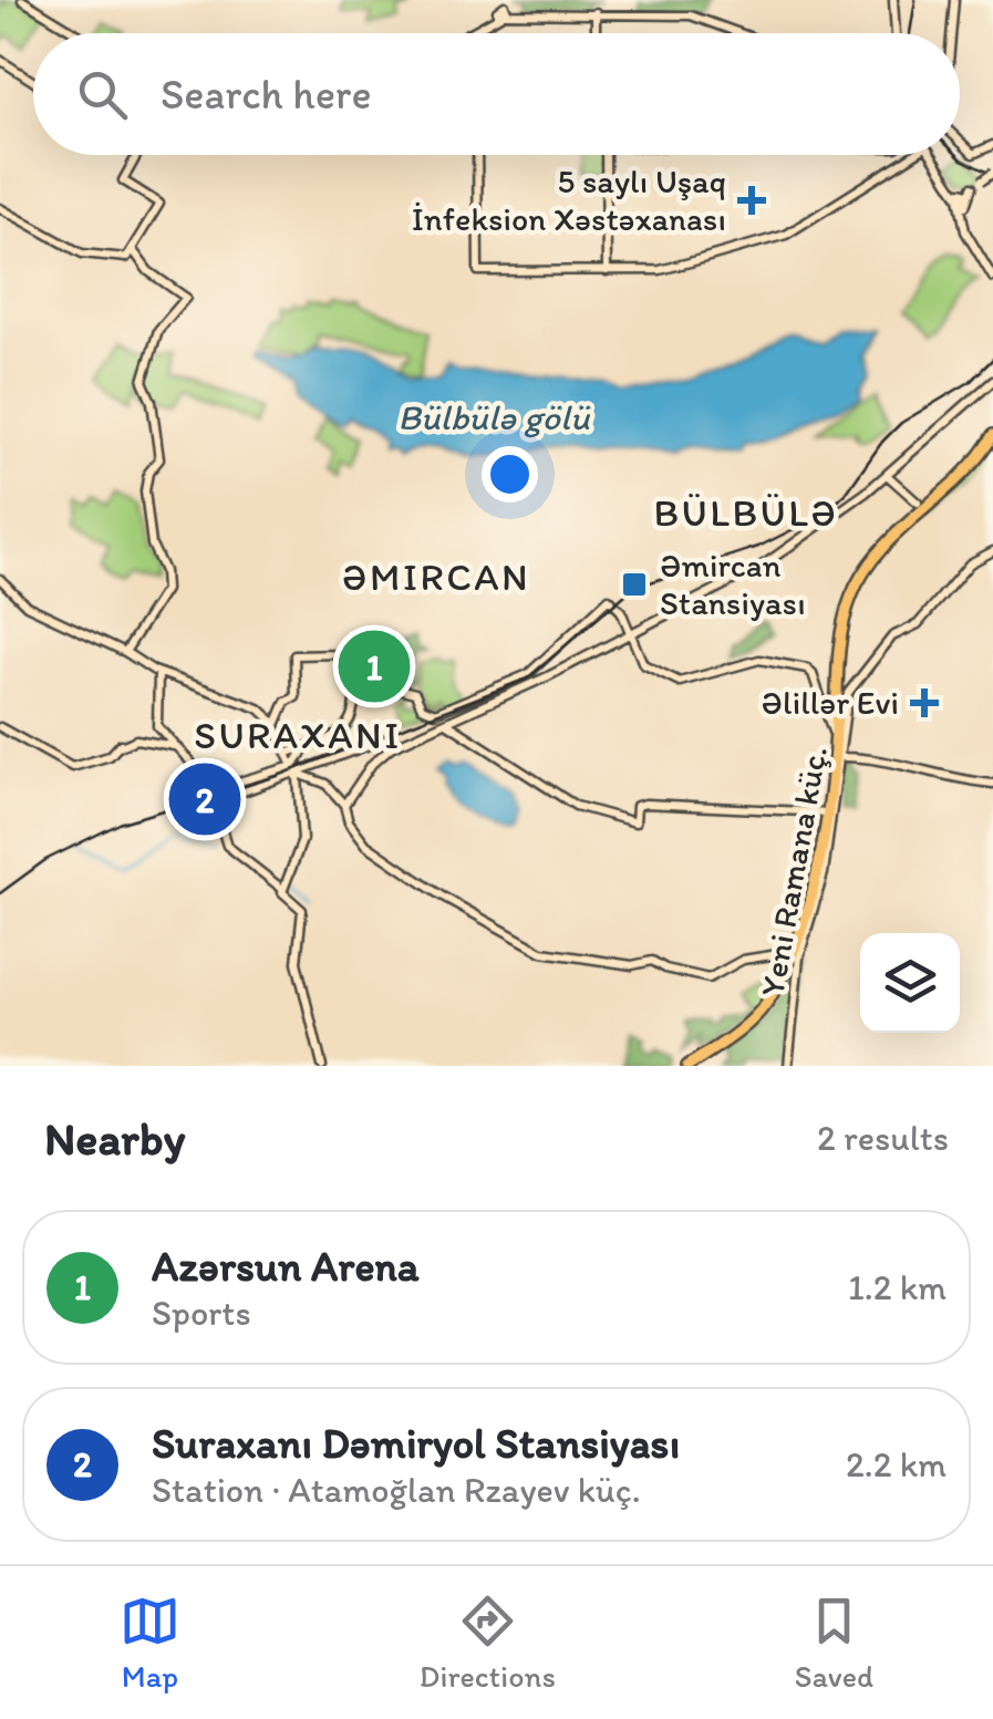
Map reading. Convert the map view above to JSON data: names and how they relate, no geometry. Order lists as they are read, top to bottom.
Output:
{
  "streets": {
    "street": ["Yeni Ramana küç."]
  },
  "districts": ["BÜLBÜLƏ", "ƏMIRCAN", "SURAXANI"],
  "water": ["Bülbülə gölü"],
  "places": {
    "health": ["5 saylı Uşaq İnfeksion Xəstəxanası", "Əlillər Evi"],
    "transit": ["Əmircan Stansiyası"]
  },
  "page": {
    "search": "Search here",
    "pins": ["1", "2"],
    "heading": ["Nearby", "2 results"],
    "list": [
      {
        "mark": "1",
        "name": "Azərsun Arena",
        "note": "Sports",
        "value": "1.2 km"
      },
      {
        "mark": "2",
        "name": "Suraxanı Dəmiryol Stansiyası",
        "note": "Station · Atamoğlan Rzayev küç.",
        "value": "2.2 km"
      }
    ],
    "nav": ["Map", "Directions", "Saved"]
  }
}
